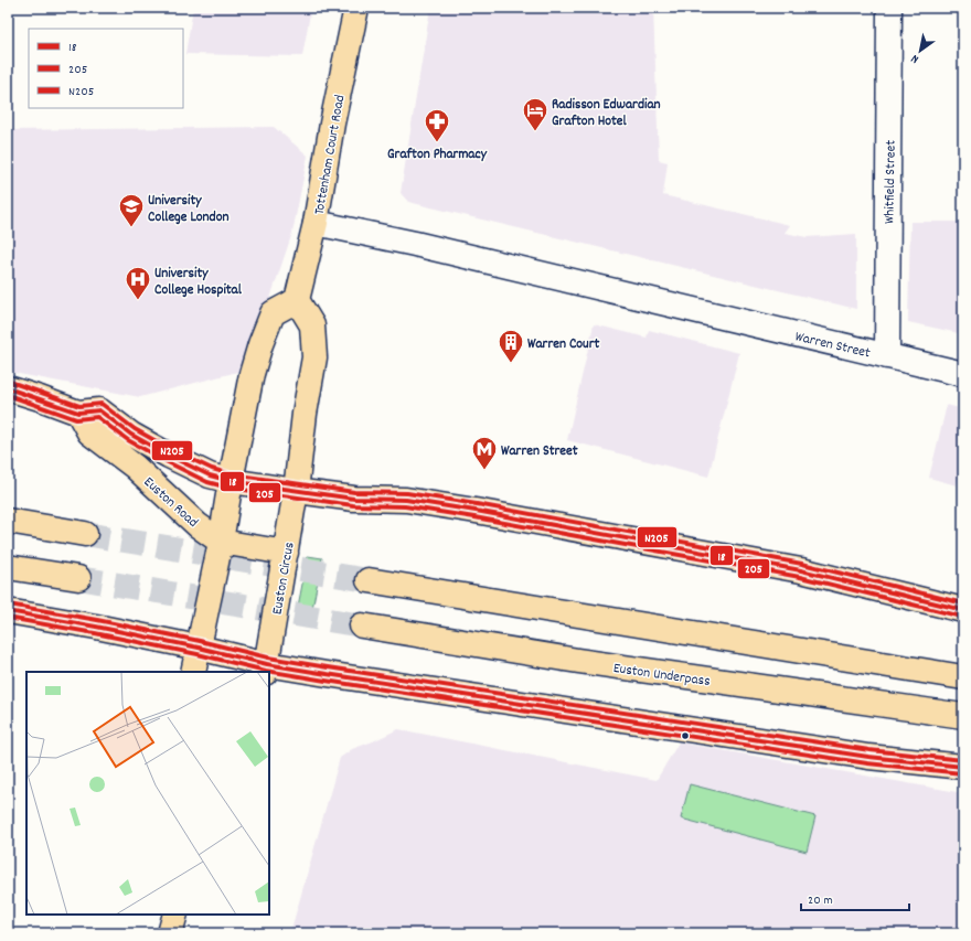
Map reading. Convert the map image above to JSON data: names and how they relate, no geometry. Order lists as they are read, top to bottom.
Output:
{
  "streets": {
    "main road": [
      "Tottenham Court Road",
      "Euston Road",
      "Euston Circus",
      "Euston Underpass"
    ],
    "street": ["Whitfield Street", "Warren Street"]
  },
  "crossings": [
    ["Tottenham Court Road", "Warren Street"],
    ["Whitfield Street", "Warren Street"],
    ["Euston Road", "Euston Circus"]
  ],
  "places": {
    "hotel": ["Radisson Edwardian Grafton Hotel"],
    "pharmacy": ["Grafton Pharmacy"],
    "school or university": ["University College London"],
    "hospital": ["University College Hospital"],
    "building": ["Warren Court"],
    "metro station": ["Warren Street"]
  },
  "lines": ["transit line N205", "transit line 18", "transit line 205"],
  "legend": ["18", "205", "N205"],
  "scale_bar": "20 m",
  "north": "bottom left"
}
